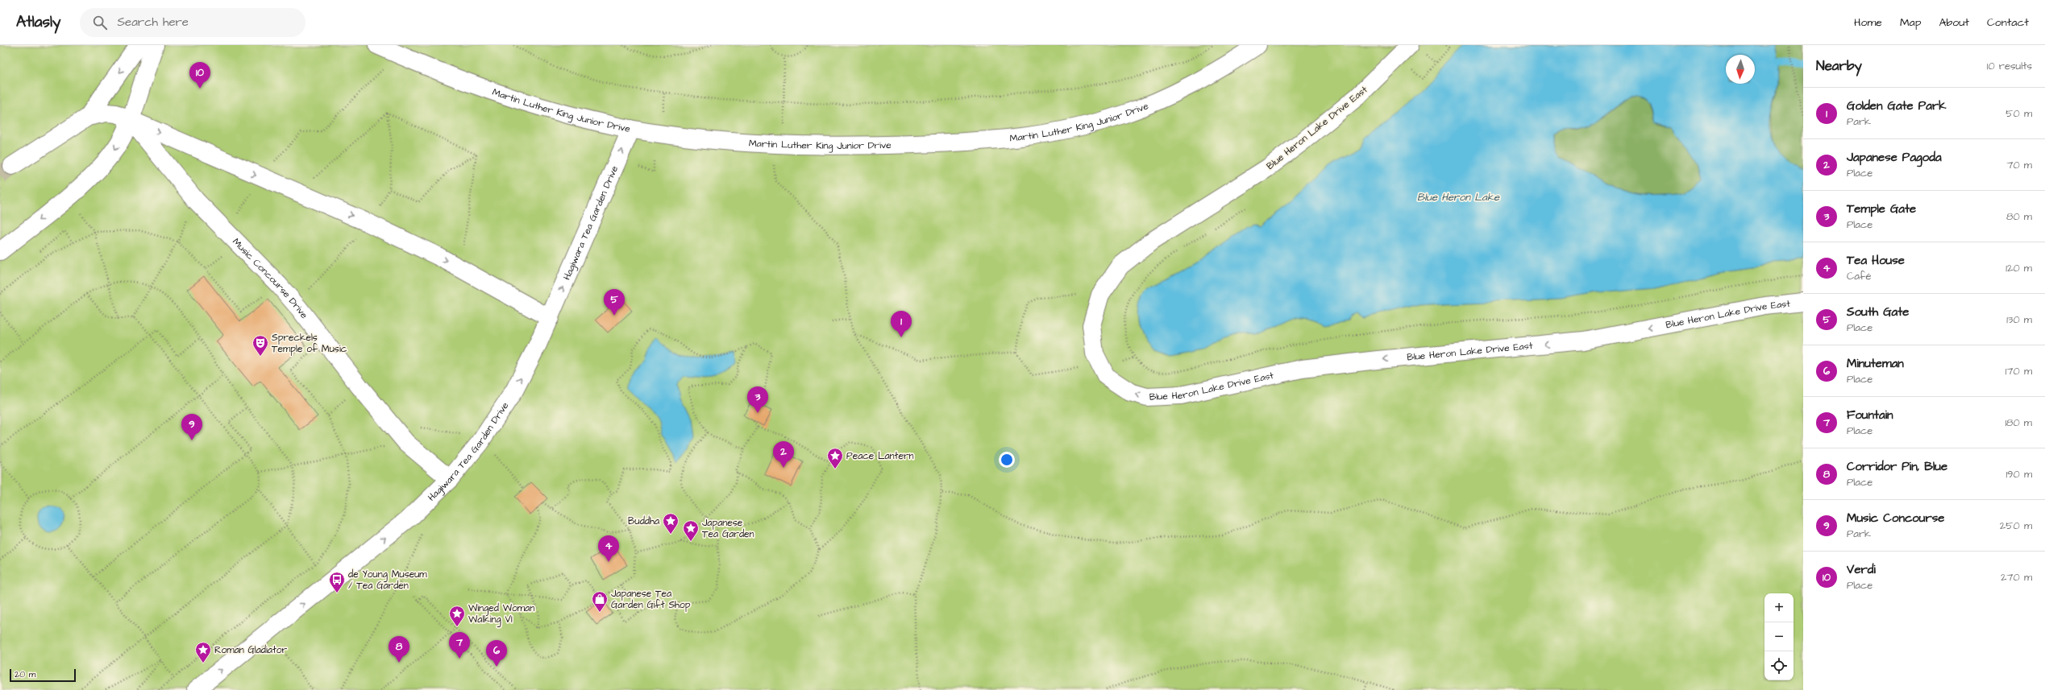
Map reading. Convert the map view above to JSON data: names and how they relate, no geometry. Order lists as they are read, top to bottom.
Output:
{
  "streets": {
    "street": [
      "Martin Luther King Junior Drive",
      "Blue Heron Lake Drive East",
      "Hagiwara Tea Garden Drive",
      "Music Concourse Drive"
    ]
  },
  "crossings": [
    ["Martin Luther King Junior Drive", "Hagiwara Tea Garden Drive"],
    ["Hagiwara Tea Garden Drive", "Music Concourse Drive"]
  ],
  "one_way": ["Hagiwara Tea Garden Drive"],
  "water": ["Blue Heron Lake"],
  "places": {
    "theatre": ["Spreckels Temple of Music"],
    "place": [
      "Peace Lantern",
      "Buddha",
      "Japanese Tea Garden",
      "Winged Woman Walking VI",
      "Roman Gladiator"
    ],
    "bus stop": ["de Young Museum / Tea Garden"],
    "shop": ["Japanese Tea Garden Gift Shop"]
  },
  "scale_bar": "20 m",
  "north": "bottom",
  "page": {
    "header": "Atlasly",
    "search": "Search here",
    "nav": [
      "Home",
      "Map",
      "About",
      "Contact"
    ],
    "heading": ["Nearby", "10 results"],
    "pins": [
      "10",
      "5",
      "1",
      "3",
      "9",
      "2",
      "4",
      "7",
      "8",
      "6"
    ],
    "list": [
      {
        "mark": "1",
        "name": "Golden Gate Park",
        "note": "Park",
        "value": "50 m"
      },
      {
        "mark": "2",
        "name": "Japanese Pagoda",
        "note": "Place",
        "value": "70 m"
      },
      {
        "mark": "3",
        "name": "Temple Gate",
        "note": "Place",
        "value": "80 m"
      },
      {
        "mark": "4",
        "name": "Tea House",
        "note": "Café",
        "value": "120 m"
      },
      {
        "mark": "5",
        "name": "South Gate",
        "note": "Place",
        "value": "130 m"
      },
      {
        "mark": "6",
        "name": "Minuteman",
        "note": "Place",
        "value": "170 m"
      },
      {
        "mark": "7",
        "name": "Fountain",
        "note": "Place",
        "value": "180 m"
      },
      {
        "mark": "8",
        "name": "Corridor Pin, Blue",
        "note": "Place",
        "value": "190 m"
      },
      {
        "mark": "9",
        "name": "Music Concourse",
        "note": "Park",
        "value": "250 m"
      },
      {
        "mark": "10",
        "name": "Verdi",
        "note": "Place",
        "value": "270 m"
      }
    ],
    "map_buttons": ["+", "−"],
    "scale": "20 m"
  }
}
